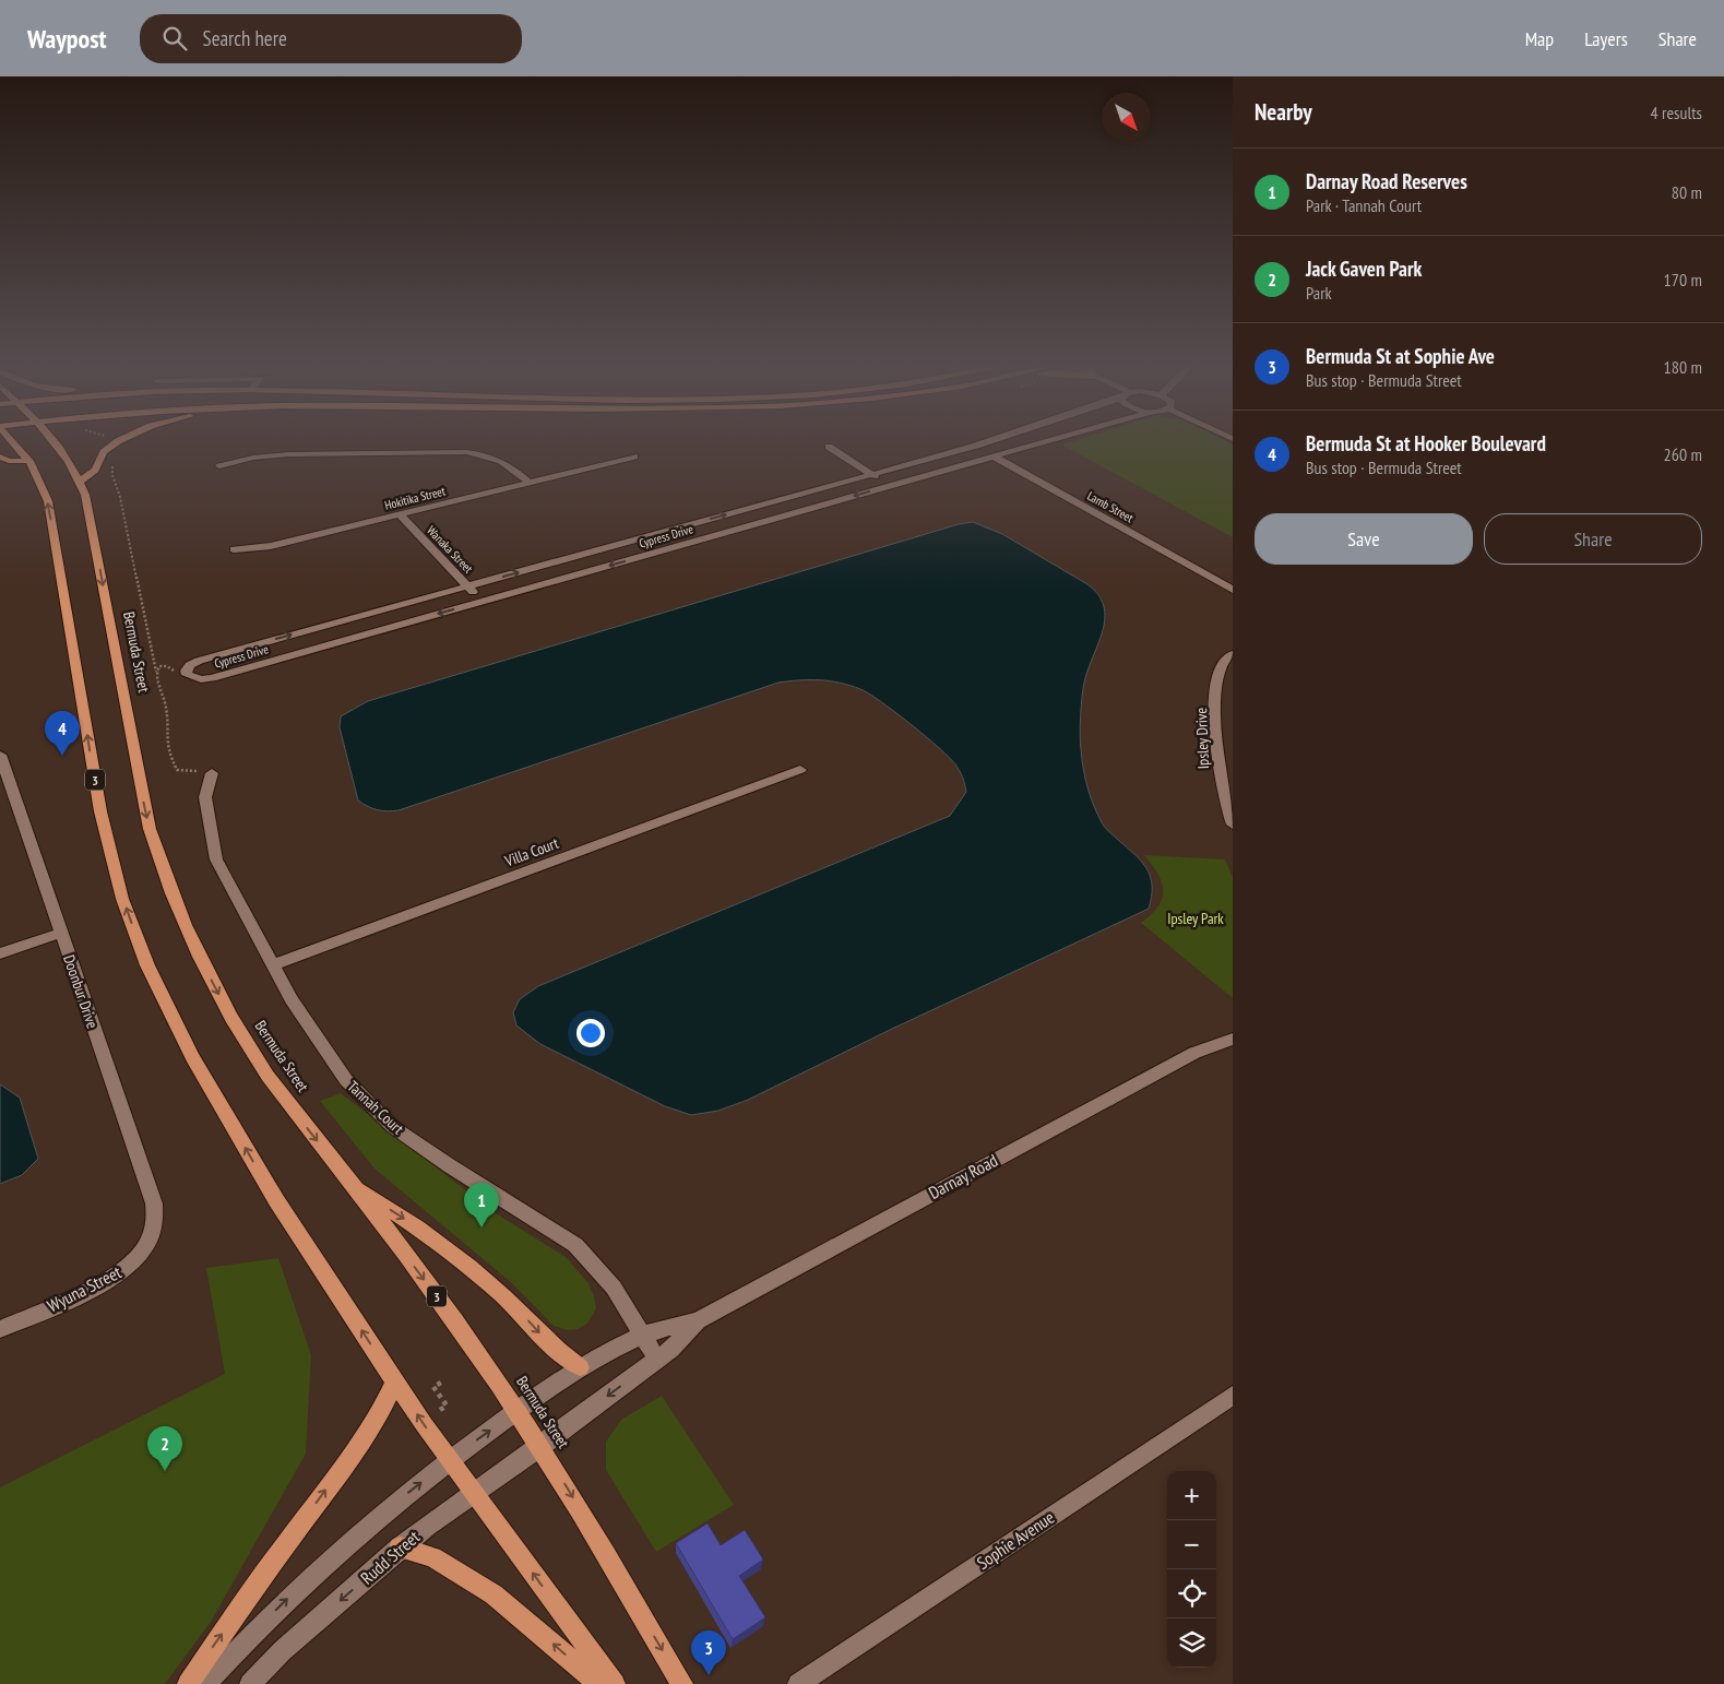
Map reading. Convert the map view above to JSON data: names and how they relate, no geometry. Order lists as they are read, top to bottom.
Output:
{
  "streets": {
    "main road": ["Bermuda Street", "3"],
    "street": [
      "Hokitika Street",
      "Lamb Street",
      "Cypress Drive",
      "Wanaka Street",
      "Ipsley Drive",
      "Villa Court",
      "Doonbur Drive",
      "Tannah Court",
      "Darnay Road",
      "Wyuna Street",
      "Sophie Avenue",
      "Rudd Street"
    ]
  },
  "crossings": [
    ["Hokitika Street", "Wanaka Street"],
    ["Lamb Street", "Cypress Drive"],
    ["Cypress Drive", "Wanaka Street"],
    ["Bermuda Street", "Darnay Road"],
    ["Bermuda Street", "Rudd Street"],
    ["3", "Darnay Road"],
    ["3", "Rudd Street"],
    ["Villa Court", "Tannah Court"],
    ["Doonbur Drive", "Wyuna Street"],
    ["Tannah Court", "Darnay Road"],
    ["Darnay Road", "Rudd Street"]
  ],
  "parks": ["Ipsley Park"],
  "north": "bottom right",
  "page": {
    "header": "Waypost",
    "search": "Search here",
    "nav": ["Map", "Layers", "Share"],
    "heading": ["Nearby", "4 results"],
    "list": [
      {
        "mark": "1",
        "name": "Darnay Road Reserves",
        "note": "Park · Tannah Court",
        "value": "80 m"
      },
      {
        "mark": "2",
        "name": "Jack Gaven Park",
        "note": "Park",
        "value": "170 m"
      },
      {
        "mark": "3",
        "name": "Bermuda St at Sophie Ave",
        "note": "Bus stop · Bermuda Street",
        "value": "180 m"
      },
      {
        "mark": "4",
        "name": "Bermuda St at Hooker Boulevard",
        "note": "Bus stop · Bermuda Street",
        "value": "260 m"
      }
    ],
    "buttons": ["Save", "Share"],
    "pins": [
      "4",
      "1",
      "2",
      "3"
    ],
    "map_buttons": ["+", "−"]
  }
}
